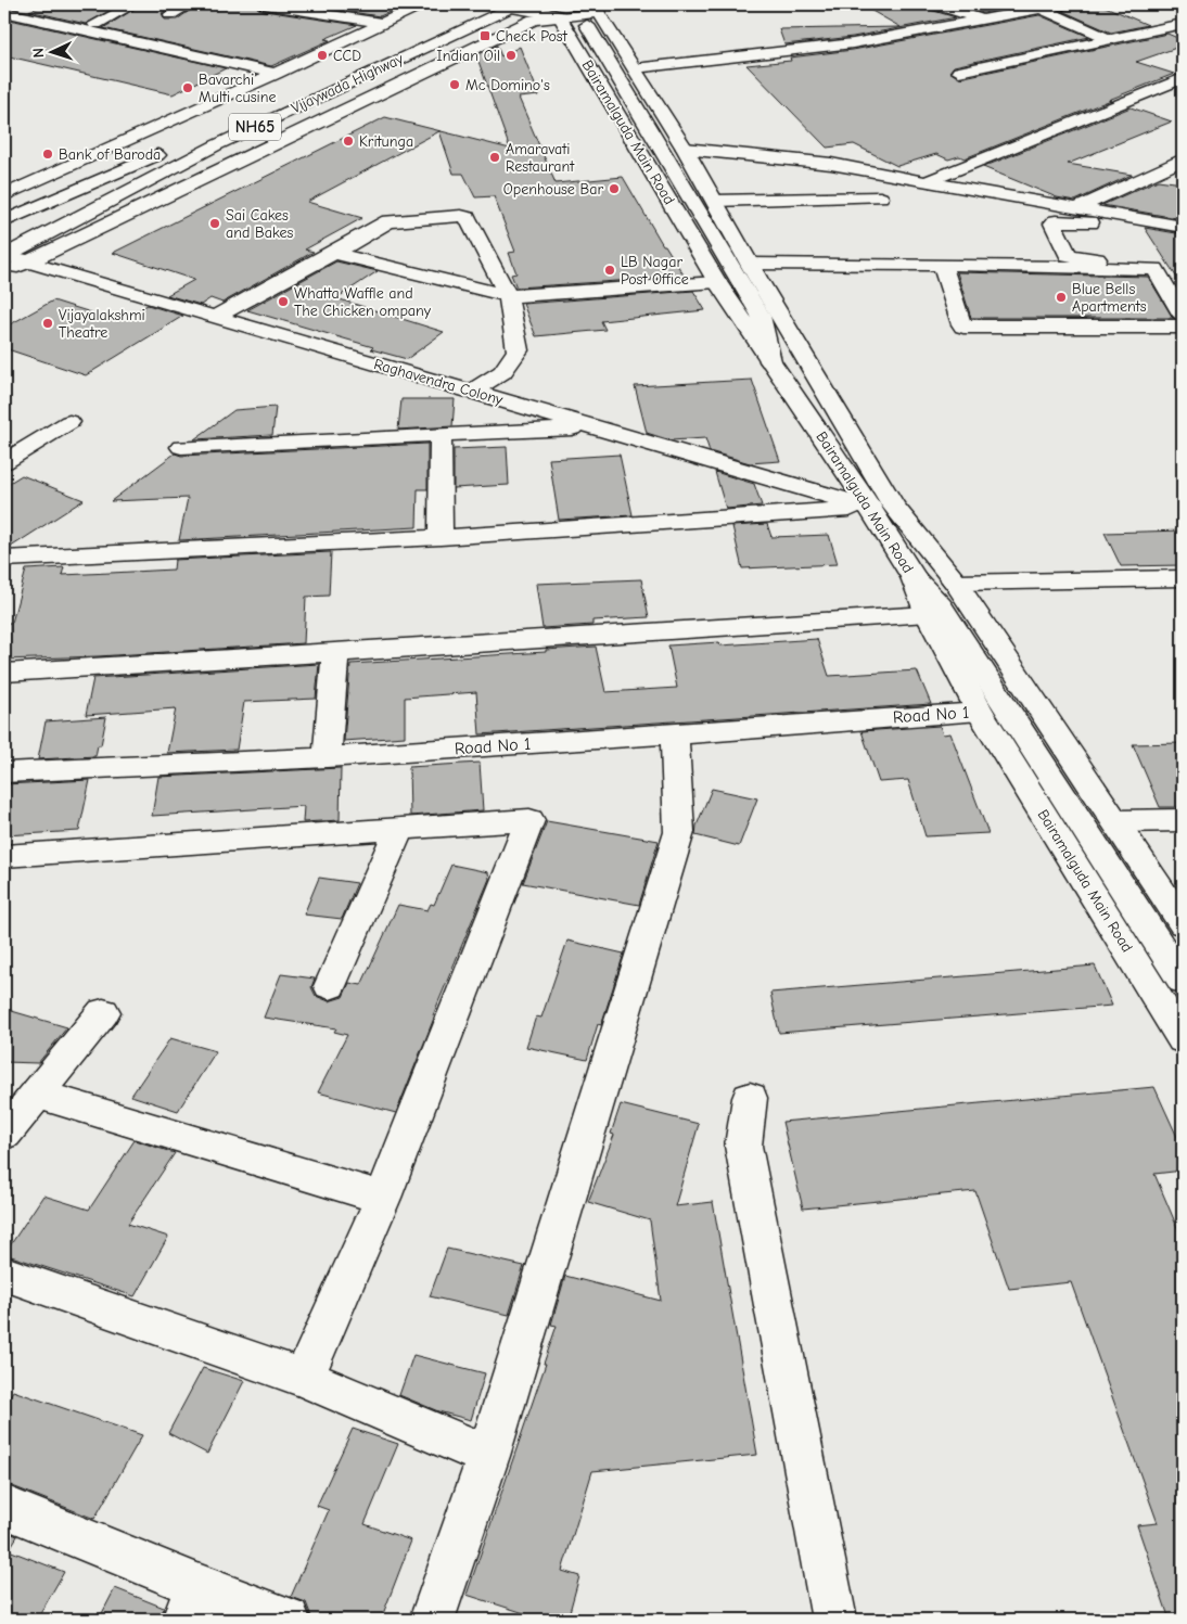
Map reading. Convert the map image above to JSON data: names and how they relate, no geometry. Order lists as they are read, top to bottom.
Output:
{
  "streets": {
    "main road": [
      "Vijaywada Highway",
      "NH65",
      "Bairamalguda Main Road",
      "Raghavendra Colony",
      "Road No 1"
    ]
  },
  "crossings": [
    ["Vijaywada Highway", "Raghavendra Colony"],
    ["Bairamalguda Main Road", "Raghavendra Colony"],
    ["Bairamalguda Main Road", "Road No 1"]
  ],
  "places": {
    "transit": ["Check Post"],
    "other": [
      "CCD",
      "Indian Oil",
      "Mc Domino's",
      "Bavarchi Multi cusine",
      "Kritunga",
      "Bank of Baroda",
      "Amaravati Restaurant",
      "Openhouse Bar",
      "Sai Cakes and Bakes",
      "LB Nagar Post Office",
      "Blue Bells Apartments",
      "Whatta Waffle and The Chicken ompany",
      "Vijayalakshmi Theatre"
    ]
  },
  "north": "left"
}
